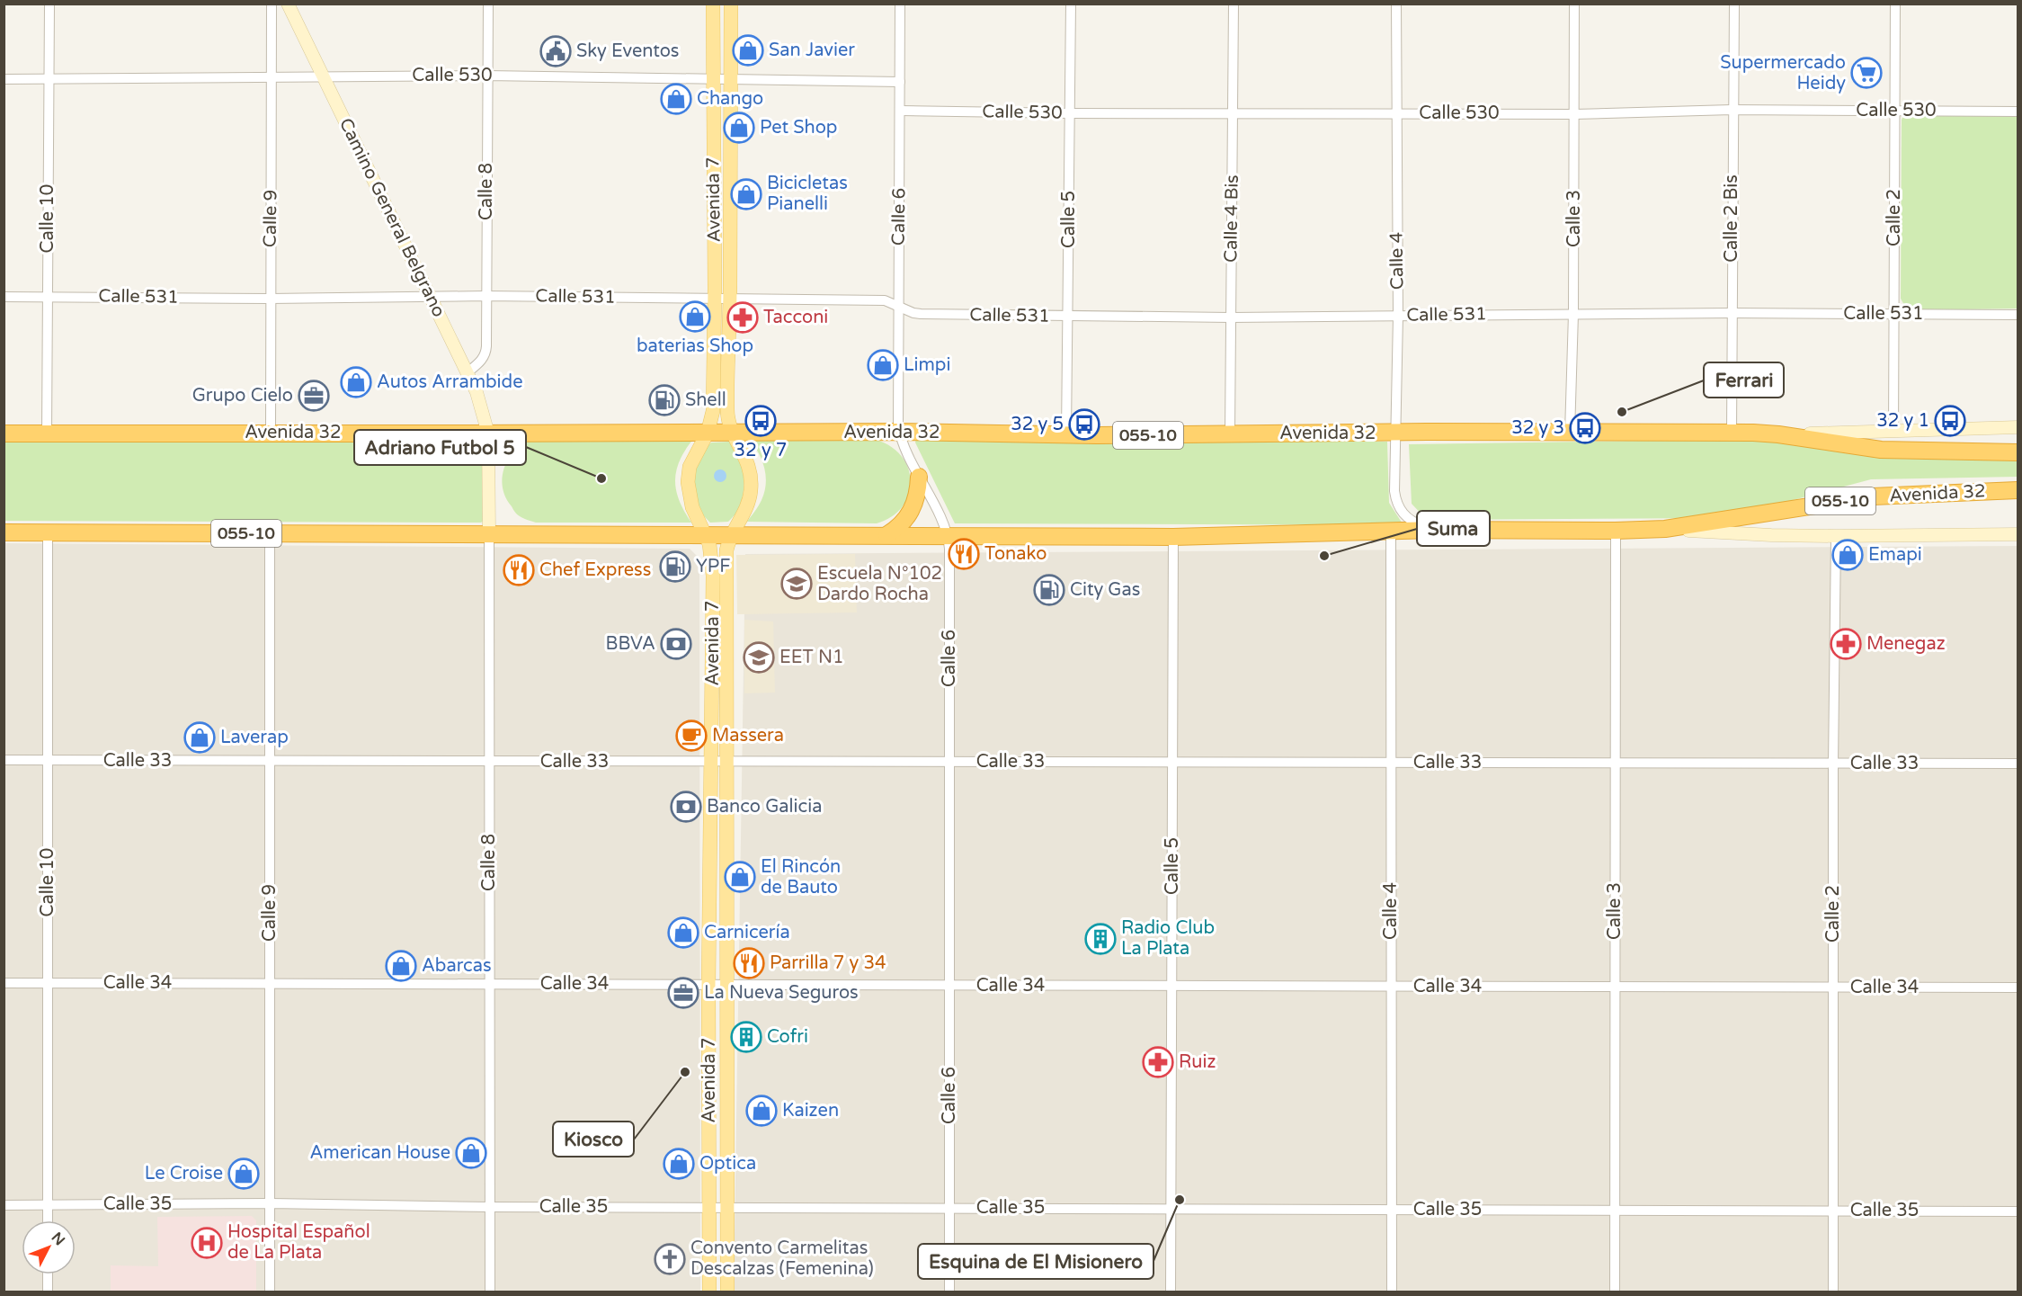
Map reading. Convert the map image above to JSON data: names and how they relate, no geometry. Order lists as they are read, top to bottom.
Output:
{
  "streets": {
    "highway": ["Avenida 32", "055-10"],
    "main road": ["Avenida 7"],
    "street": [
      "Calle 530",
      "Calle 8",
      "Calle 6",
      "Camino General Belgrano",
      "Calle 2",
      "Calle 10",
      "Calle 9",
      "Calle 4 Bis",
      "Calle 3",
      "Calle 2 Bis",
      "Calle 5",
      "Calle 4",
      "Calle 531",
      "Calle 33",
      "Calle 34",
      "Calle 35"
    ]
  },
  "crossings": [
    ["Calle 530", "Calle 8"],
    ["Calle 530", "Avenida 7"],
    ["Calle 530", "Calle 6"],
    ["Calle 530", "Camino General Belgrano"],
    ["Calle 530", "Calle 2"],
    ["Calle 530", "Calle 10"],
    ["Calle 530", "Calle 9"],
    ["Calle 530", "Calle 4 Bis"],
    ["Calle 530", "Calle 3"],
    ["Calle 530", "Calle 2 Bis"],
    ["Calle 530", "Calle 5"],
    ["Calle 530", "Calle 4"],
    ["Calle 8", "Camino General Belgrano"],
    ["Calle 8", "Calle 531"],
    ["Calle 8", "Avenida 32"],
    ["Calle 8", "Calle 33"],
    ["Calle 8", "Calle 34"],
    ["Calle 8", "Calle 35"],
    ["Avenida 7", "Calle 531"],
    ["Avenida 7", "Avenida 32"],
    ["Avenida 7", "Calle 33"],
    ["Avenida 7", "Calle 34"],
    ["Avenida 7", "Calle 35"],
    ["Calle 6", "Calle 531"],
    ["Calle 6", "Avenida 32"],
    ["Calle 6", "Calle 33"],
    ["Calle 6", "Calle 34"],
    ["Calle 6", "Calle 35"],
    ["Camino General Belgrano", "Calle 531"],
    ["Camino General Belgrano", "Avenida 32"],
    ["Calle 2", "Calle 531"],
    ["Calle 2", "Avenida 32"],
    ["Calle 2", "Calle 33"],
    ["Calle 2", "Calle 34"],
    ["Calle 2", "Calle 35"],
    ["Calle 10", "Calle 531"],
    ["Calle 10", "Avenida 32"],
    ["Calle 10", "Calle 33"],
    ["Calle 10", "Calle 34"],
    ["Calle 10", "Calle 35"],
    ["Calle 9", "Calle 531"],
    ["Calle 9", "Avenida 32"],
    ["Calle 9", "Calle 33"],
    ["Calle 9", "Calle 34"],
    ["Calle 9", "Calle 35"],
    ["Calle 4 Bis", "Calle 531"],
    ["Calle 4 Bis", "Avenida 32"],
    ["Calle 3", "Calle 531"],
    ["Calle 3", "Avenida 32"],
    ["Calle 3", "Calle 33"],
    ["Calle 3", "Calle 34"],
    ["Calle 3", "Calle 35"],
    ["Calle 2 Bis", "Calle 531"],
    ["Calle 2 Bis", "Avenida 32"],
    ["Calle 5", "Calle 531"],
    ["Calle 5", "Avenida 32"],
    ["Calle 5", "Calle 33"],
    ["Calle 5", "Calle 34"],
    ["Calle 5", "Calle 35"],
    ["Calle 4", "Calle 531"],
    ["Calle 4", "Avenida 32"],
    ["Calle 4", "Calle 33"],
    ["Calle 4", "Calle 34"],
    ["Calle 4", "Calle 35"]
  ],
  "places": {
    "shop": [
      "San Javier",
      "Chango",
      "Pet Shop",
      "Bicicletas Pianelli",
      "baterias Shop",
      "Limpi",
      "Autos Arrambide",
      "Emapi",
      "Laverap",
      "El Rincón de Bauto",
      "Carnicería",
      "Abarcas",
      "Kaizen",
      "American House",
      "Optica",
      "Le Croise"
    ],
    "public building": ["Sky Eventos"],
    "supermarket": ["Supermercado Heidy"],
    "pharmacy": ["Tacconi", "Menegaz", "Ruiz"],
    "office": ["Grupo Cielo", "La Nueva Seguros"],
    "fuel station": ["Shell", "YPF", "City Gas"],
    "other": [
      "Ferrari",
      "Adriano Futbol 5",
      "Suma",
      "Kiosco",
      "Esquina de El Misionero"
    ],
    "bus stop": [
      "32 y 7",
      "32 y 1",
      "32 y 5",
      "32 y 3"
    ],
    "restaurant": ["Tonako", "Chef Express", "Parrilla 7 y 34"],
    "school or university": ["Escuela N°102 Dardo Rocha", "EET N1"],
    "bank": ["BBVA", "Banco Galicia"],
    "cafe": ["Massera"],
    "building": ["Radio Club La Plata", "Cofri"],
    "hospital": ["Hospital Español de La Plata"],
    "church": ["Convento Carmelitas Descalzas (Femenina)"]
  },
  "north": "top right"
}
